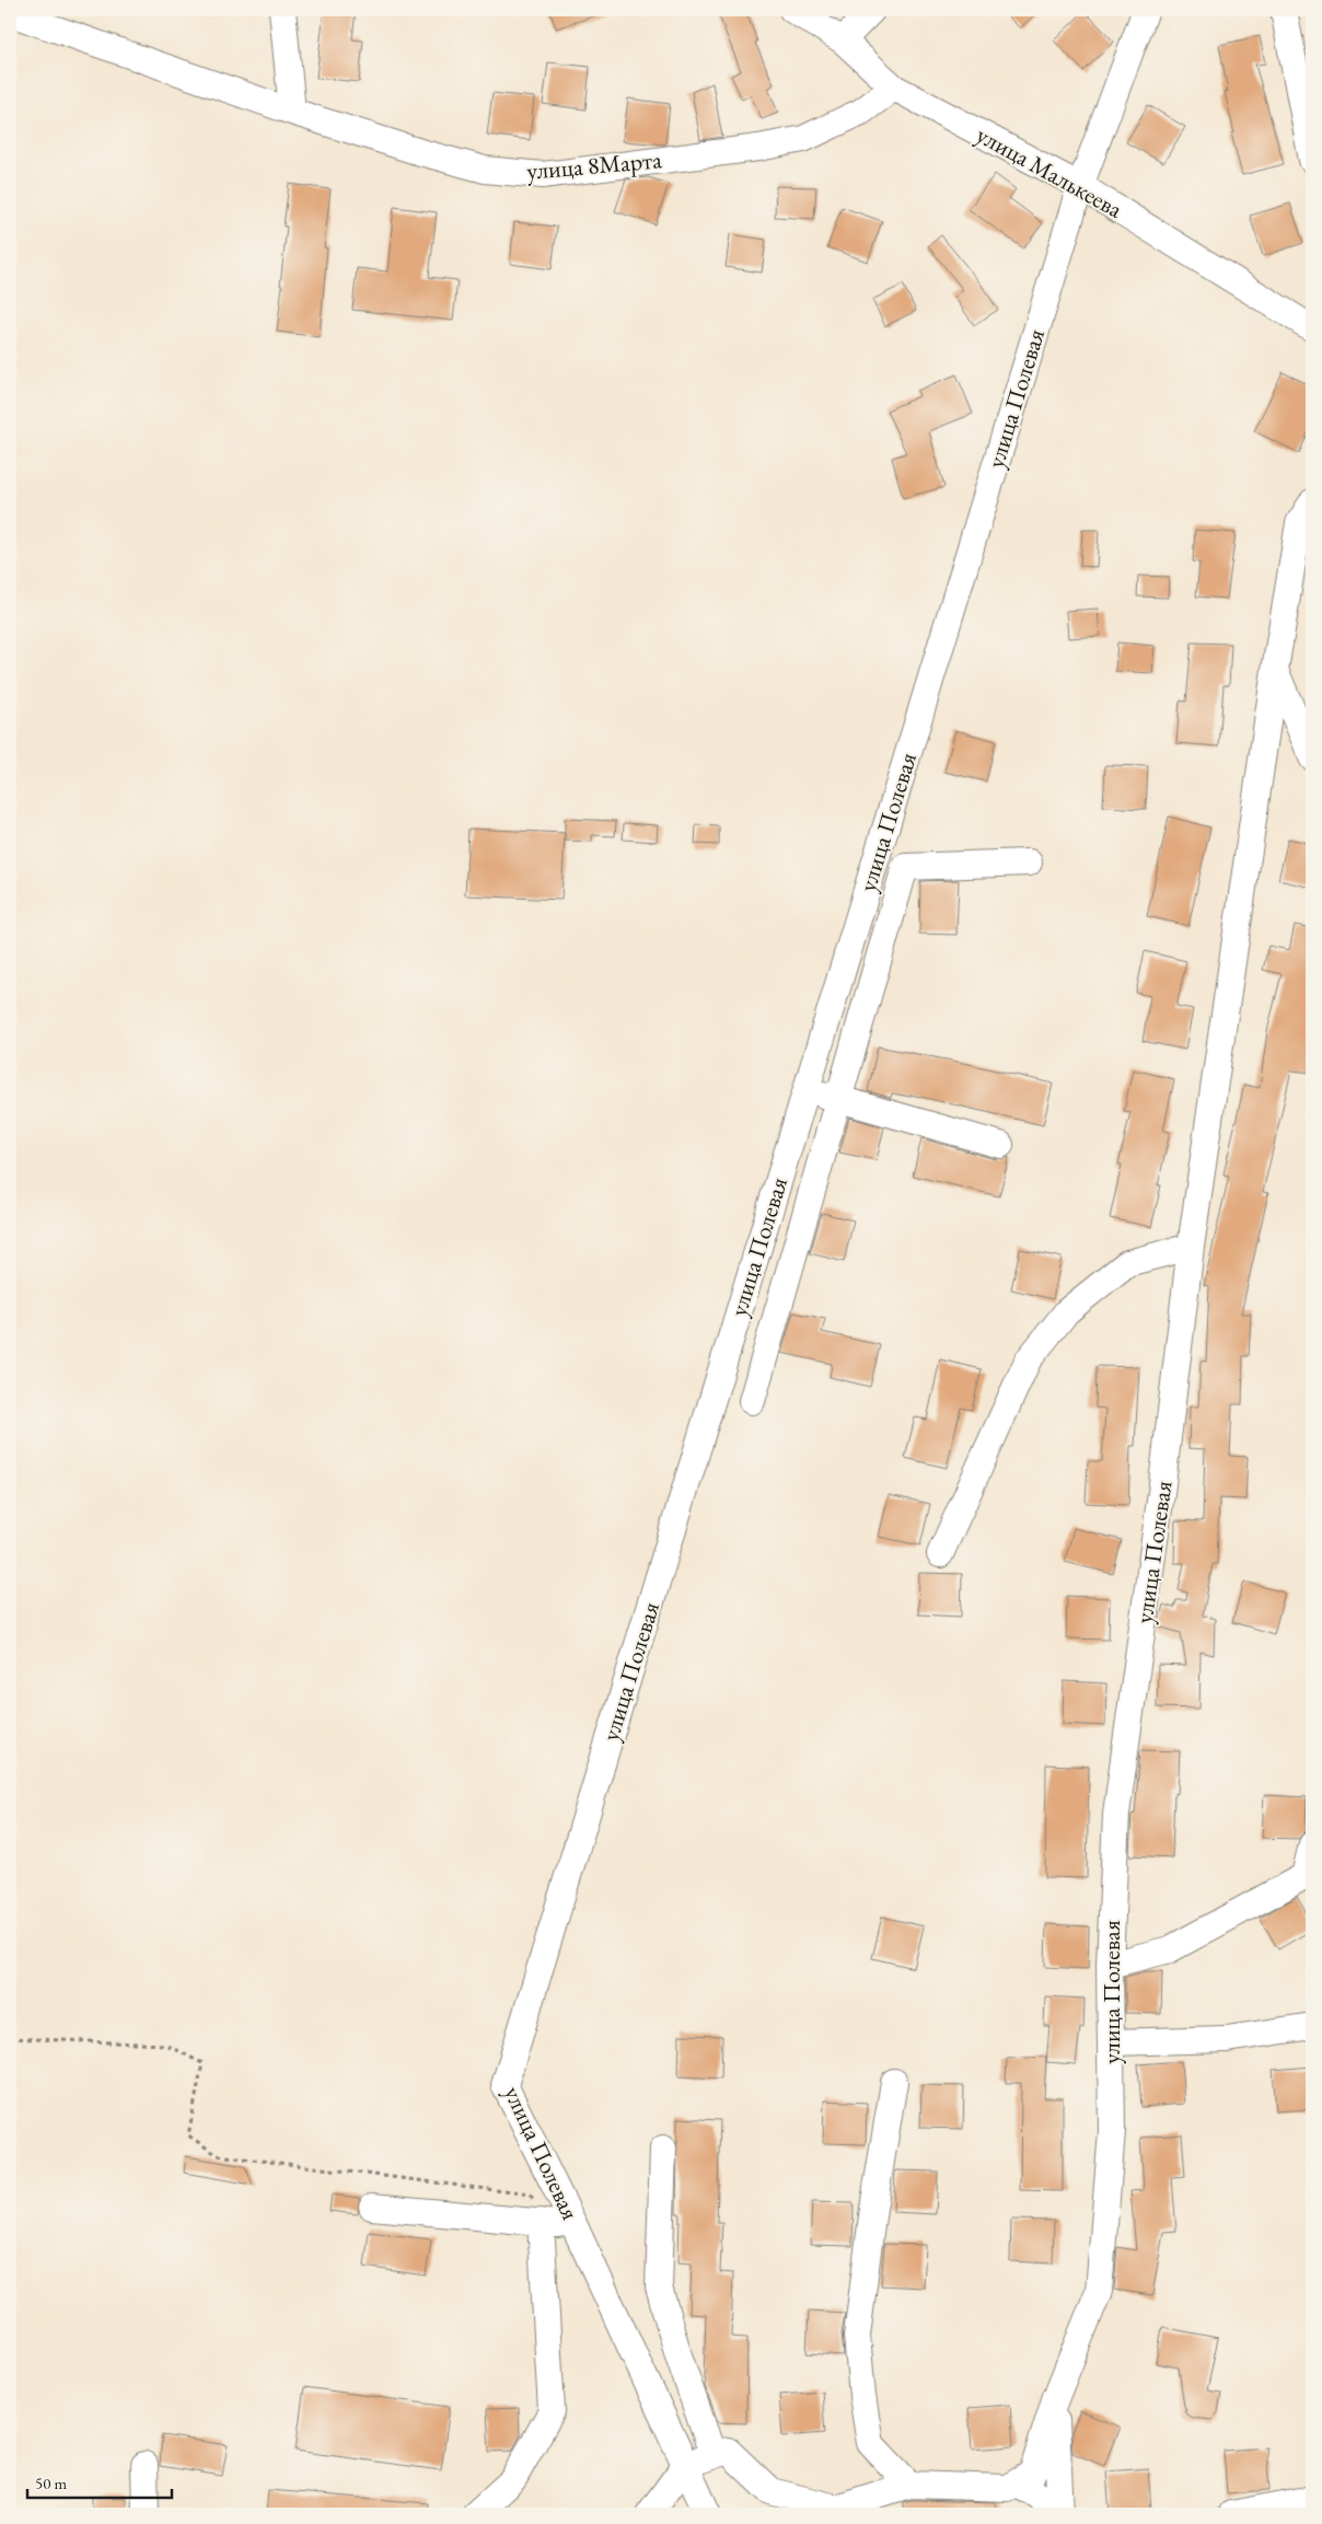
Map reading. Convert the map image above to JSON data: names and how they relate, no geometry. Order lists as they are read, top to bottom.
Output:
{
  "streets": {
    "street": ["улица 8Марта", "улица Малькеева", "улица Полевая"]
  },
  "crossings": [
    ["улица 8Марта", "улица Малькеева"],
    ["улица Малькеева", "улица Полевая"]
  ],
  "scale_bar": "50 m"
}
